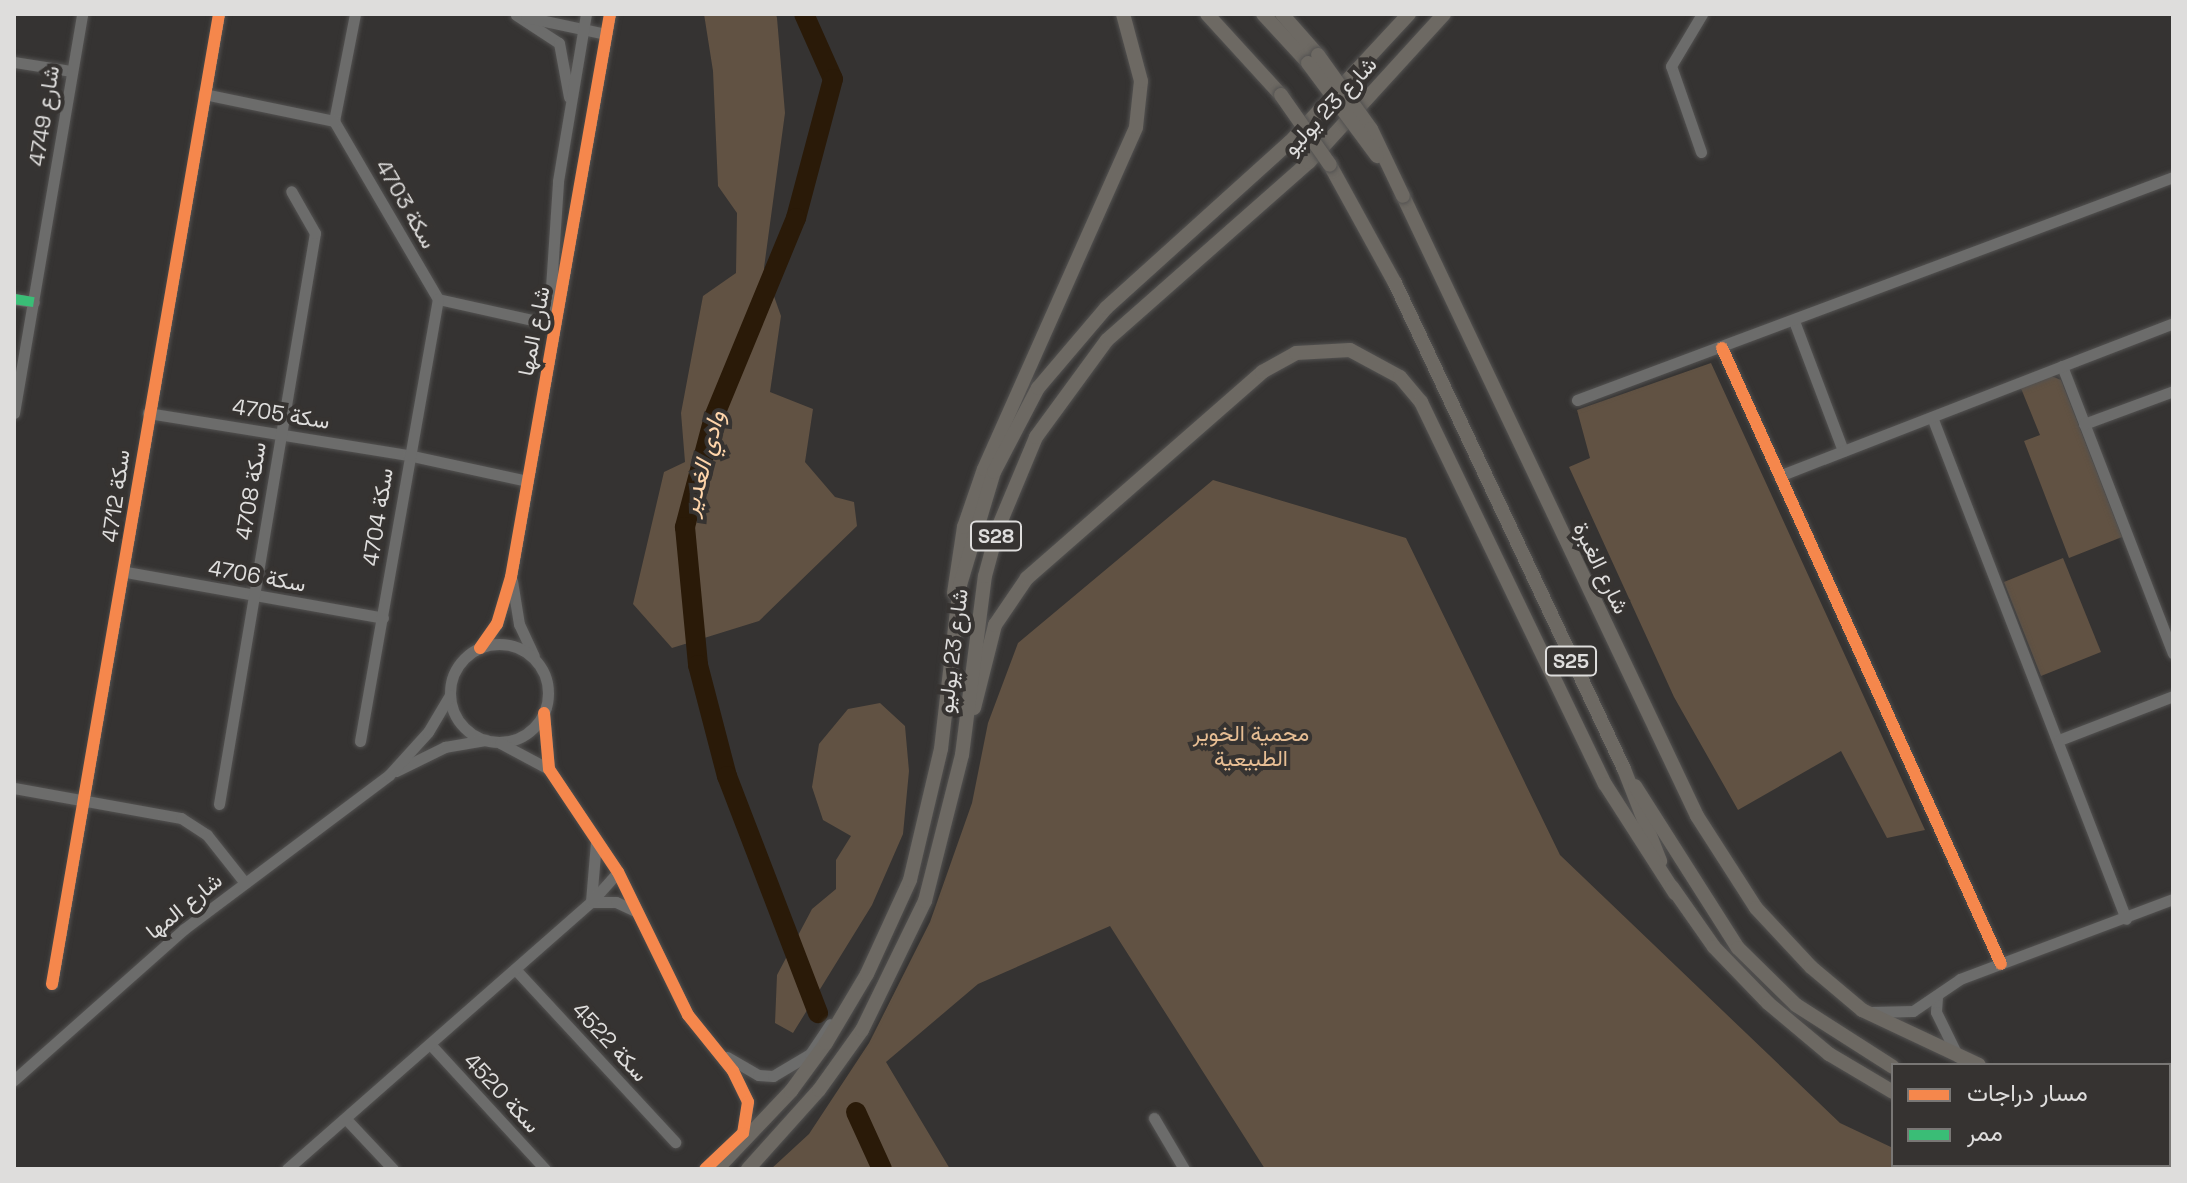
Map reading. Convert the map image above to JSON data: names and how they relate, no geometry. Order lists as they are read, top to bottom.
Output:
{
  "streets": {
    "main road": [
      "شارع 23 يوليو",
      "S28",
      "شارع الغبرة",
      "S25"
    ],
    "street": [
      "4749 شارع",
      "4703 سكة",
      "شارع المها",
      "4705 سكة",
      "سكة 4708",
      "سكة 4712",
      "سكة 4704",
      "4706 سكة",
      "سكة 4522",
      "سكة 4520"
    ]
  },
  "crossings": [
    ["4703 سكة", "سكة 4704"],
    ["شارع المها", "4705 سكة"],
    ["4705 سكة", "سكة 4708"],
    ["4705 سكة", "سكة 4712"],
    ["4705 سكة", "سكة 4704"],
    ["سكة 4708", "4706 سكة"],
    ["سكة 4712", "4706 سكة"],
    ["سكة 4704", "4706 سكة"]
  ],
  "water": ["وادي الغدير"],
  "parks": ["محمية الخوير الطبيعية"],
  "legend": ["مسار دراجات", "ممر"]
}
